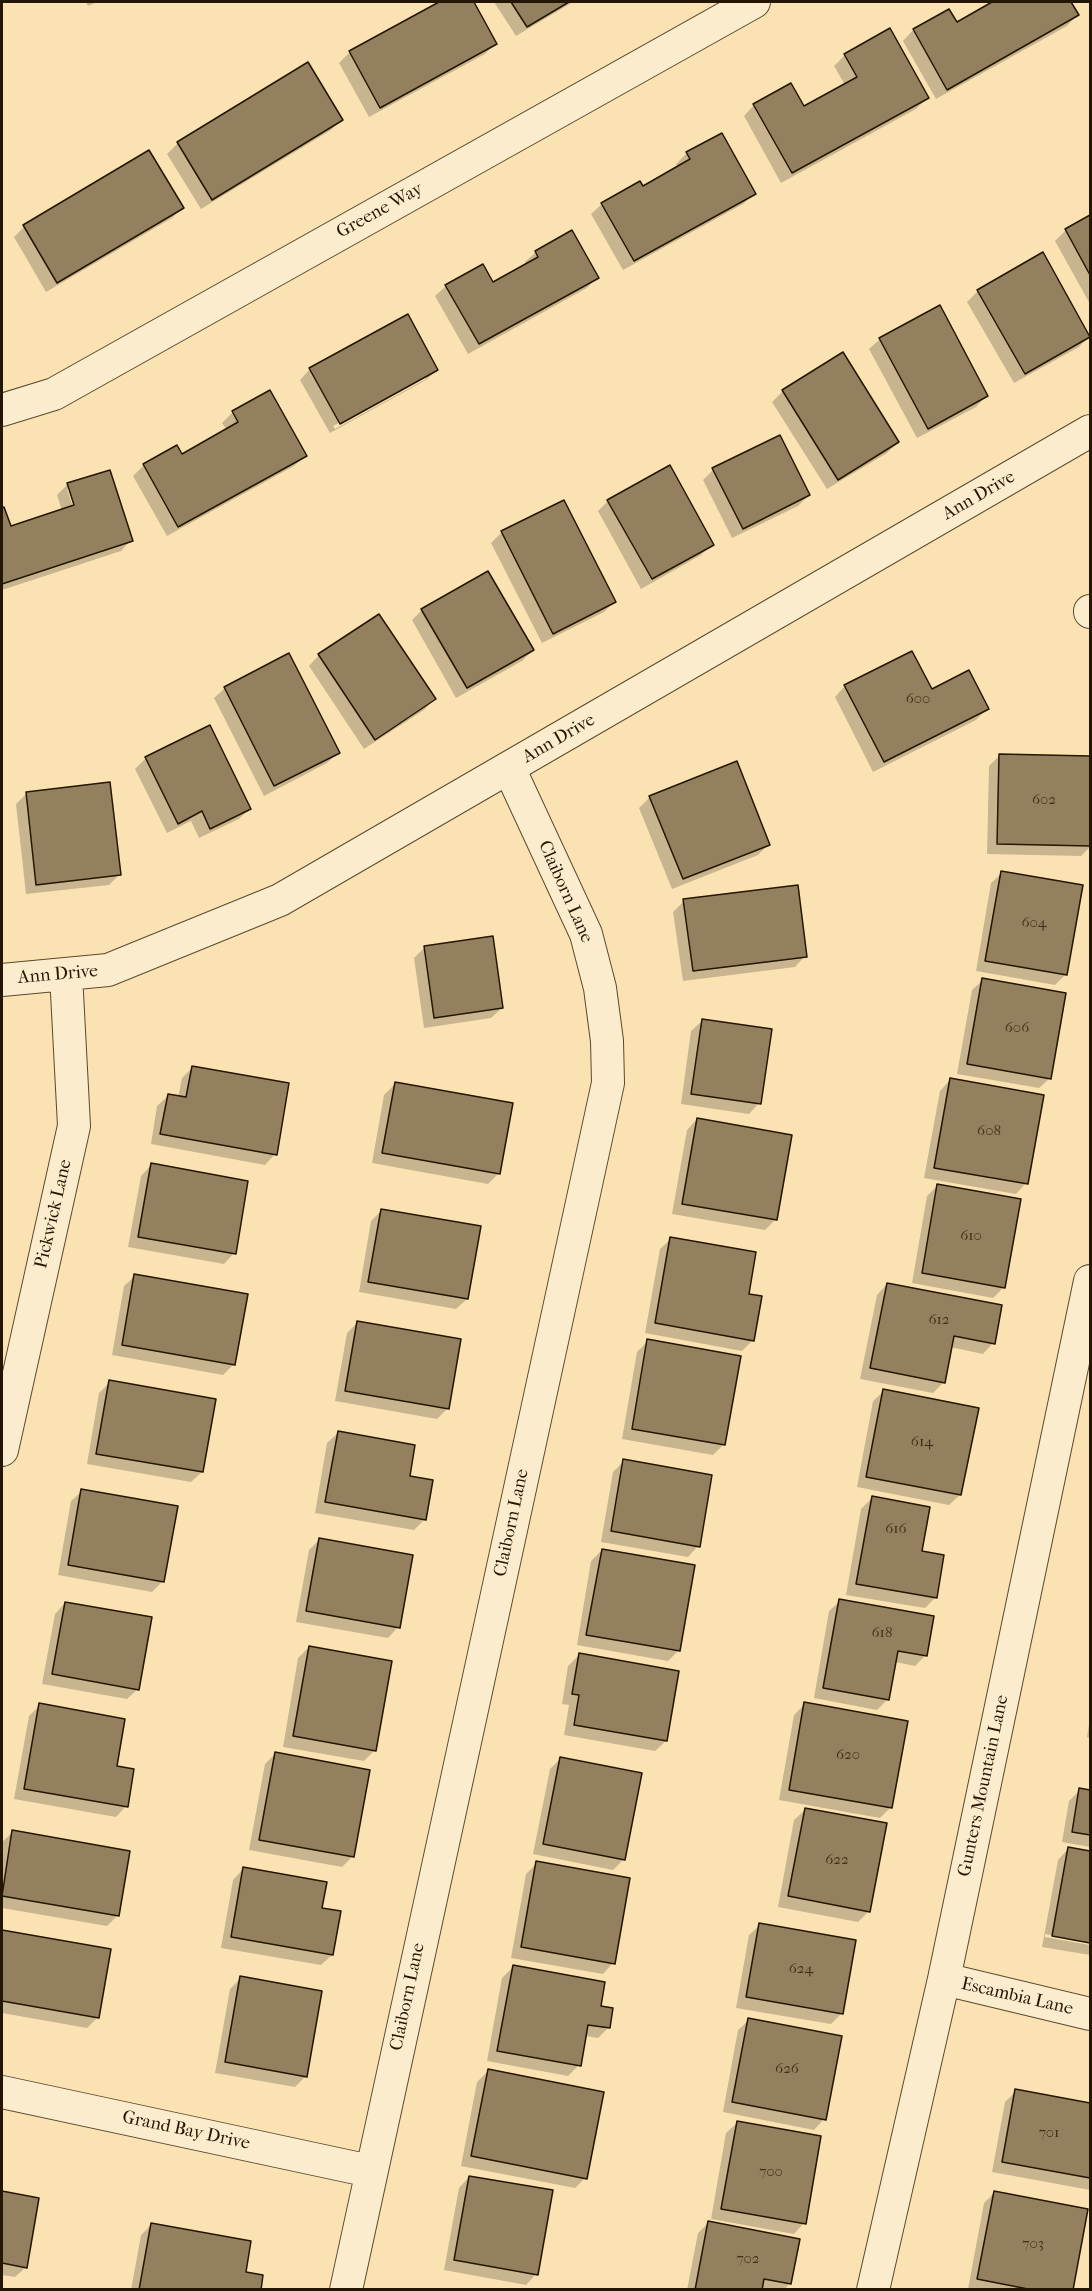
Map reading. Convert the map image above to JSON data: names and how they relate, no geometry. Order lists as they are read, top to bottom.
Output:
{
  "streets": {
    "street": [
      "Greene Way",
      "Ann Drive",
      "Claiborn Lane",
      "Pickwick Lane",
      "Gunters Mountain Lane",
      "Escambia Lane",
      "Grand Bay Drive"
    ]
  },
  "crossings": [
    ["Ann Drive", "Claiborn Lane"],
    ["Ann Drive", "Pickwick Lane"],
    ["Claiborn Lane", "Grand Bay Drive"],
    ["Gunters Mountain Lane", "Escambia Lane"]
  ],
  "house_numbers": [
    "600",
    "602",
    "604",
    "606",
    "608",
    "610",
    "612",
    "614",
    "616",
    "618",
    "620",
    "622",
    "624",
    "626",
    "701",
    "700",
    "703",
    "702"
  ]
}
